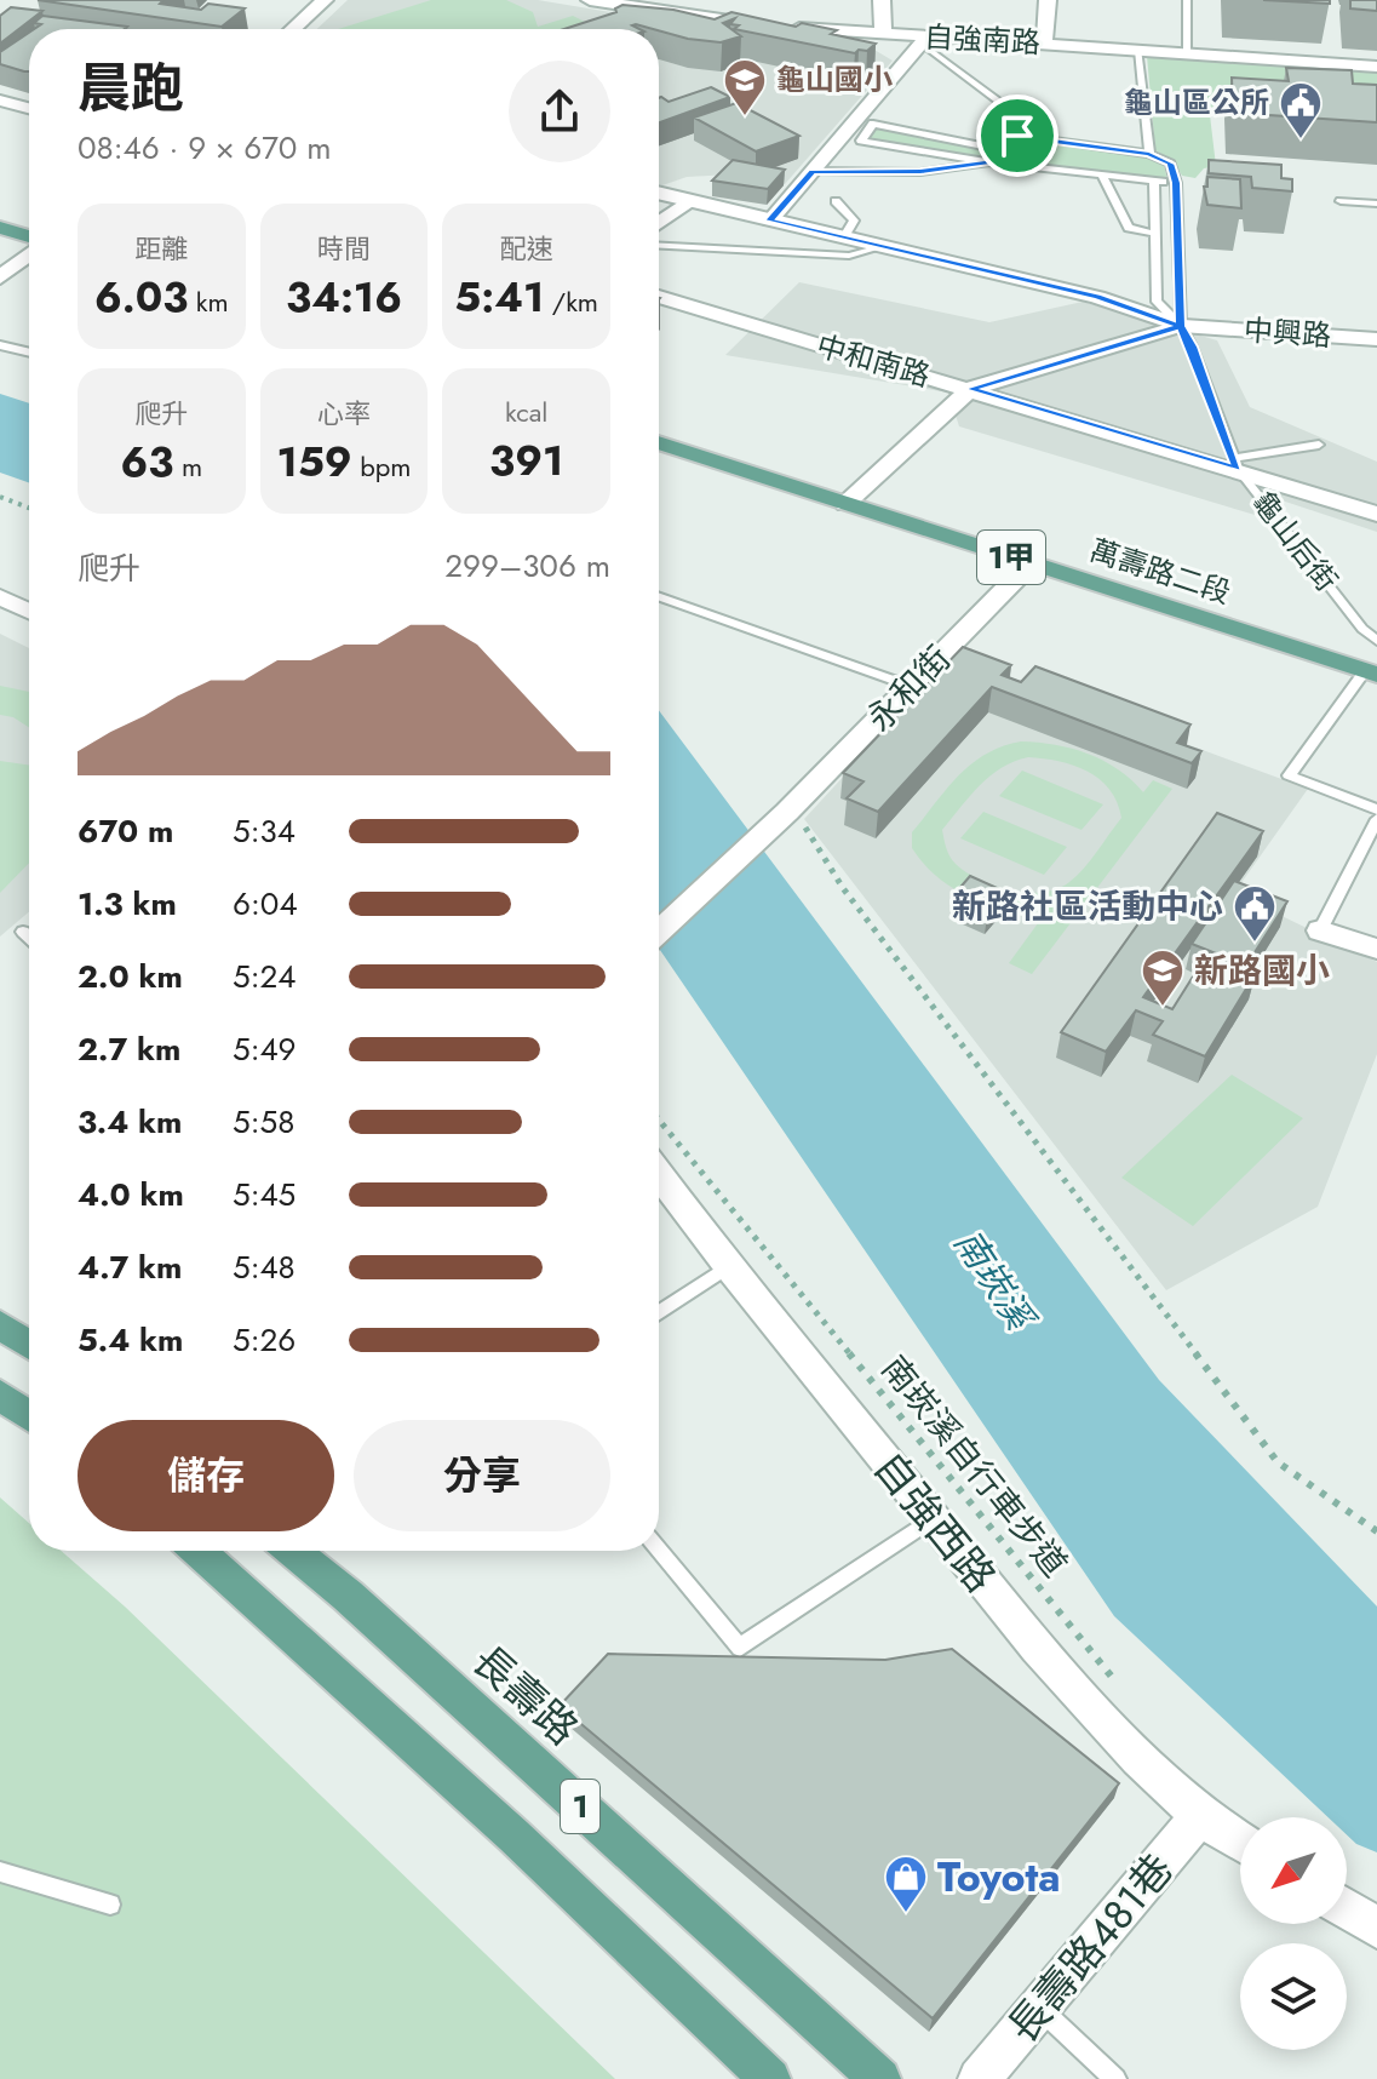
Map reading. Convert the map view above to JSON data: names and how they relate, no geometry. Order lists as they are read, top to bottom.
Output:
{
  "streets": {
    "main road": [
      "1甲",
      "萬壽路二段",
      "長壽路",
      "1"
    ],
    "street": [
      "自強南路",
      "中興路",
      "中和南路",
      "永和街",
      "自強西路",
      "長壽路481巷"
    ],
    "lane": ["龜山后街"],
    "path": ["南崁溪自行車步道"]
  },
  "crossings": [
    ["中興路", "中和南路"],
    ["中興路", "龜山后街"],
    ["中興路", "萬壽路二段"],
    ["中和南路", "龜山后街"],
    ["萬壽路二段", "永和街"],
    ["自強西路", "長壽路481巷"]
  ],
  "water": ["南崁溪"],
  "places": {
    "school or university": ["龜山國小", "新路國小"],
    "public building": ["龜山區公所", "新路社區活動中心"],
    "shop": ["Toyota"]
  },
  "north": "bottom left",
  "page": {
    "heading": ["晨跑", "08:46 · 9 × 670 m"],
    "stats": [
      ["距離", "6.03 km"],
      ["時間", "34:16"],
      ["配速", "5:41 /km"],
      ["爬升", "63 m"],
      ["心率", "159 bpm"],
      ["kcal", "391"]
    ],
    "chart": ["爬升", "299–306 m"],
    "list": [
      {
        "name": "670 m",
        "note": "5:34"
      },
      {
        "name": "1.3 km",
        "note": "6:04"
      },
      {
        "name": "2.0 km",
        "note": "5:24"
      },
      {
        "name": "2.7 km",
        "note": "5:49"
      },
      {
        "name": "3.4 km",
        "note": "5:58"
      },
      {
        "name": "4.0 km",
        "note": "5:45"
      },
      {
        "name": "4.7 km",
        "note": "5:48"
      },
      {
        "name": "5.4 km",
        "note": "5:26"
      }
    ],
    "buttons": ["儲存", "分享"]
  }
}
